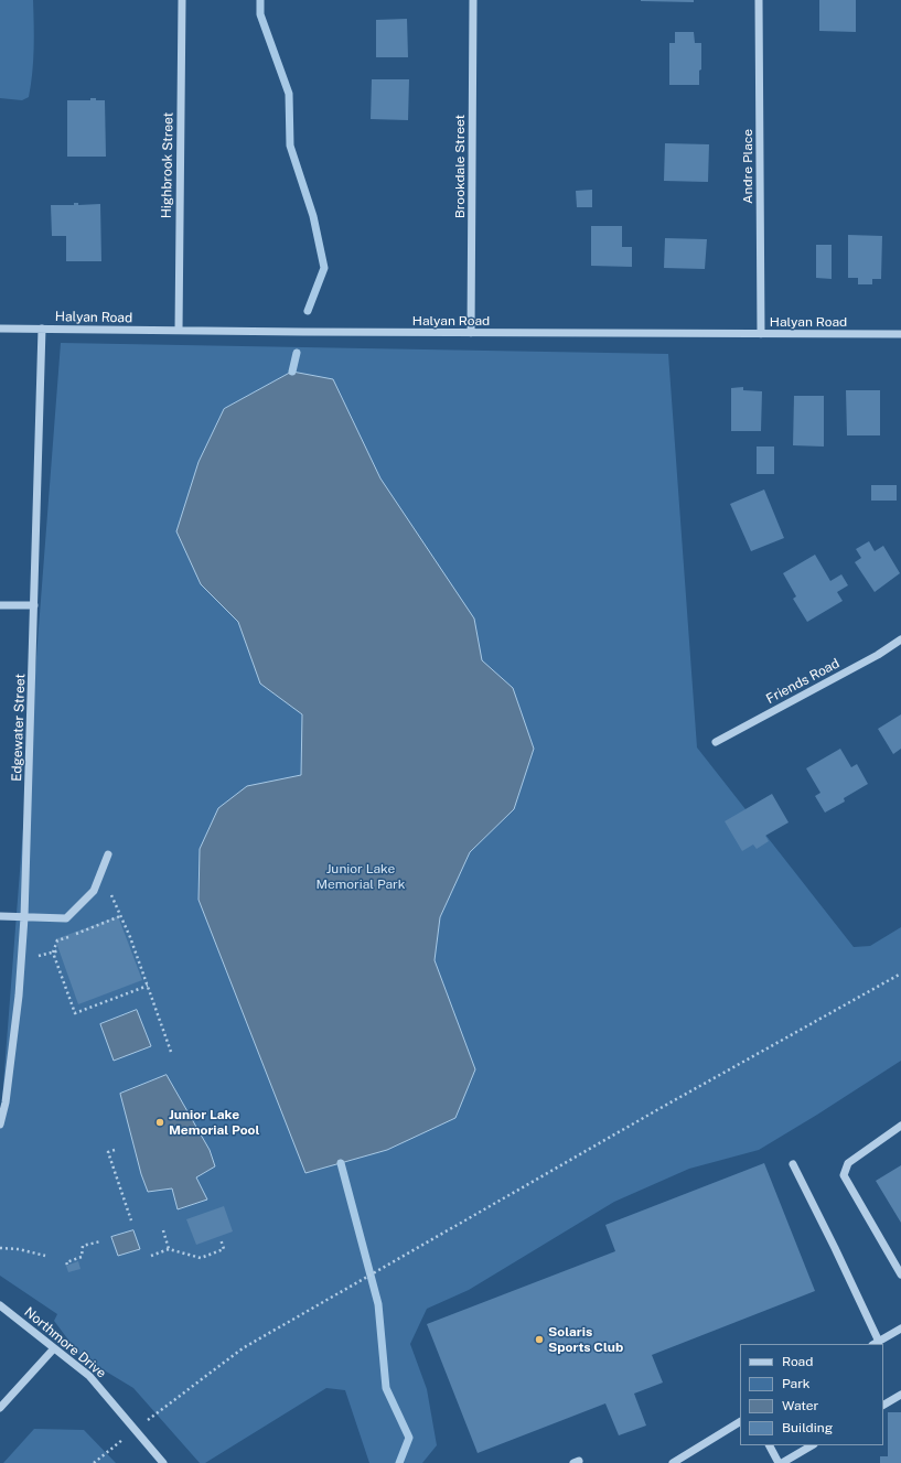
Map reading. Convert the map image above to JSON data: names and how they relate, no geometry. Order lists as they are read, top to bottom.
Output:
{
  "streets": {
    "street": [
      "Highbrook Street",
      "Brookdale Street",
      "Andre Place",
      "Halyan Road",
      "Friends Road",
      "Edgewater Street",
      "Northmore Drive"
    ]
  },
  "crossings": [
    ["Highbrook Street", "Halyan Road"],
    ["Brookdale Street", "Halyan Road"],
    ["Andre Place", "Halyan Road"],
    ["Halyan Road", "Edgewater Street"]
  ],
  "parks": ["Junior Lake Memorial Park"],
  "places": ["Junior Lake Memorial Pool", "Solaris Sports Club"],
  "legend": [
    "Road",
    "Park",
    "Water",
    "Building"
  ]
}
